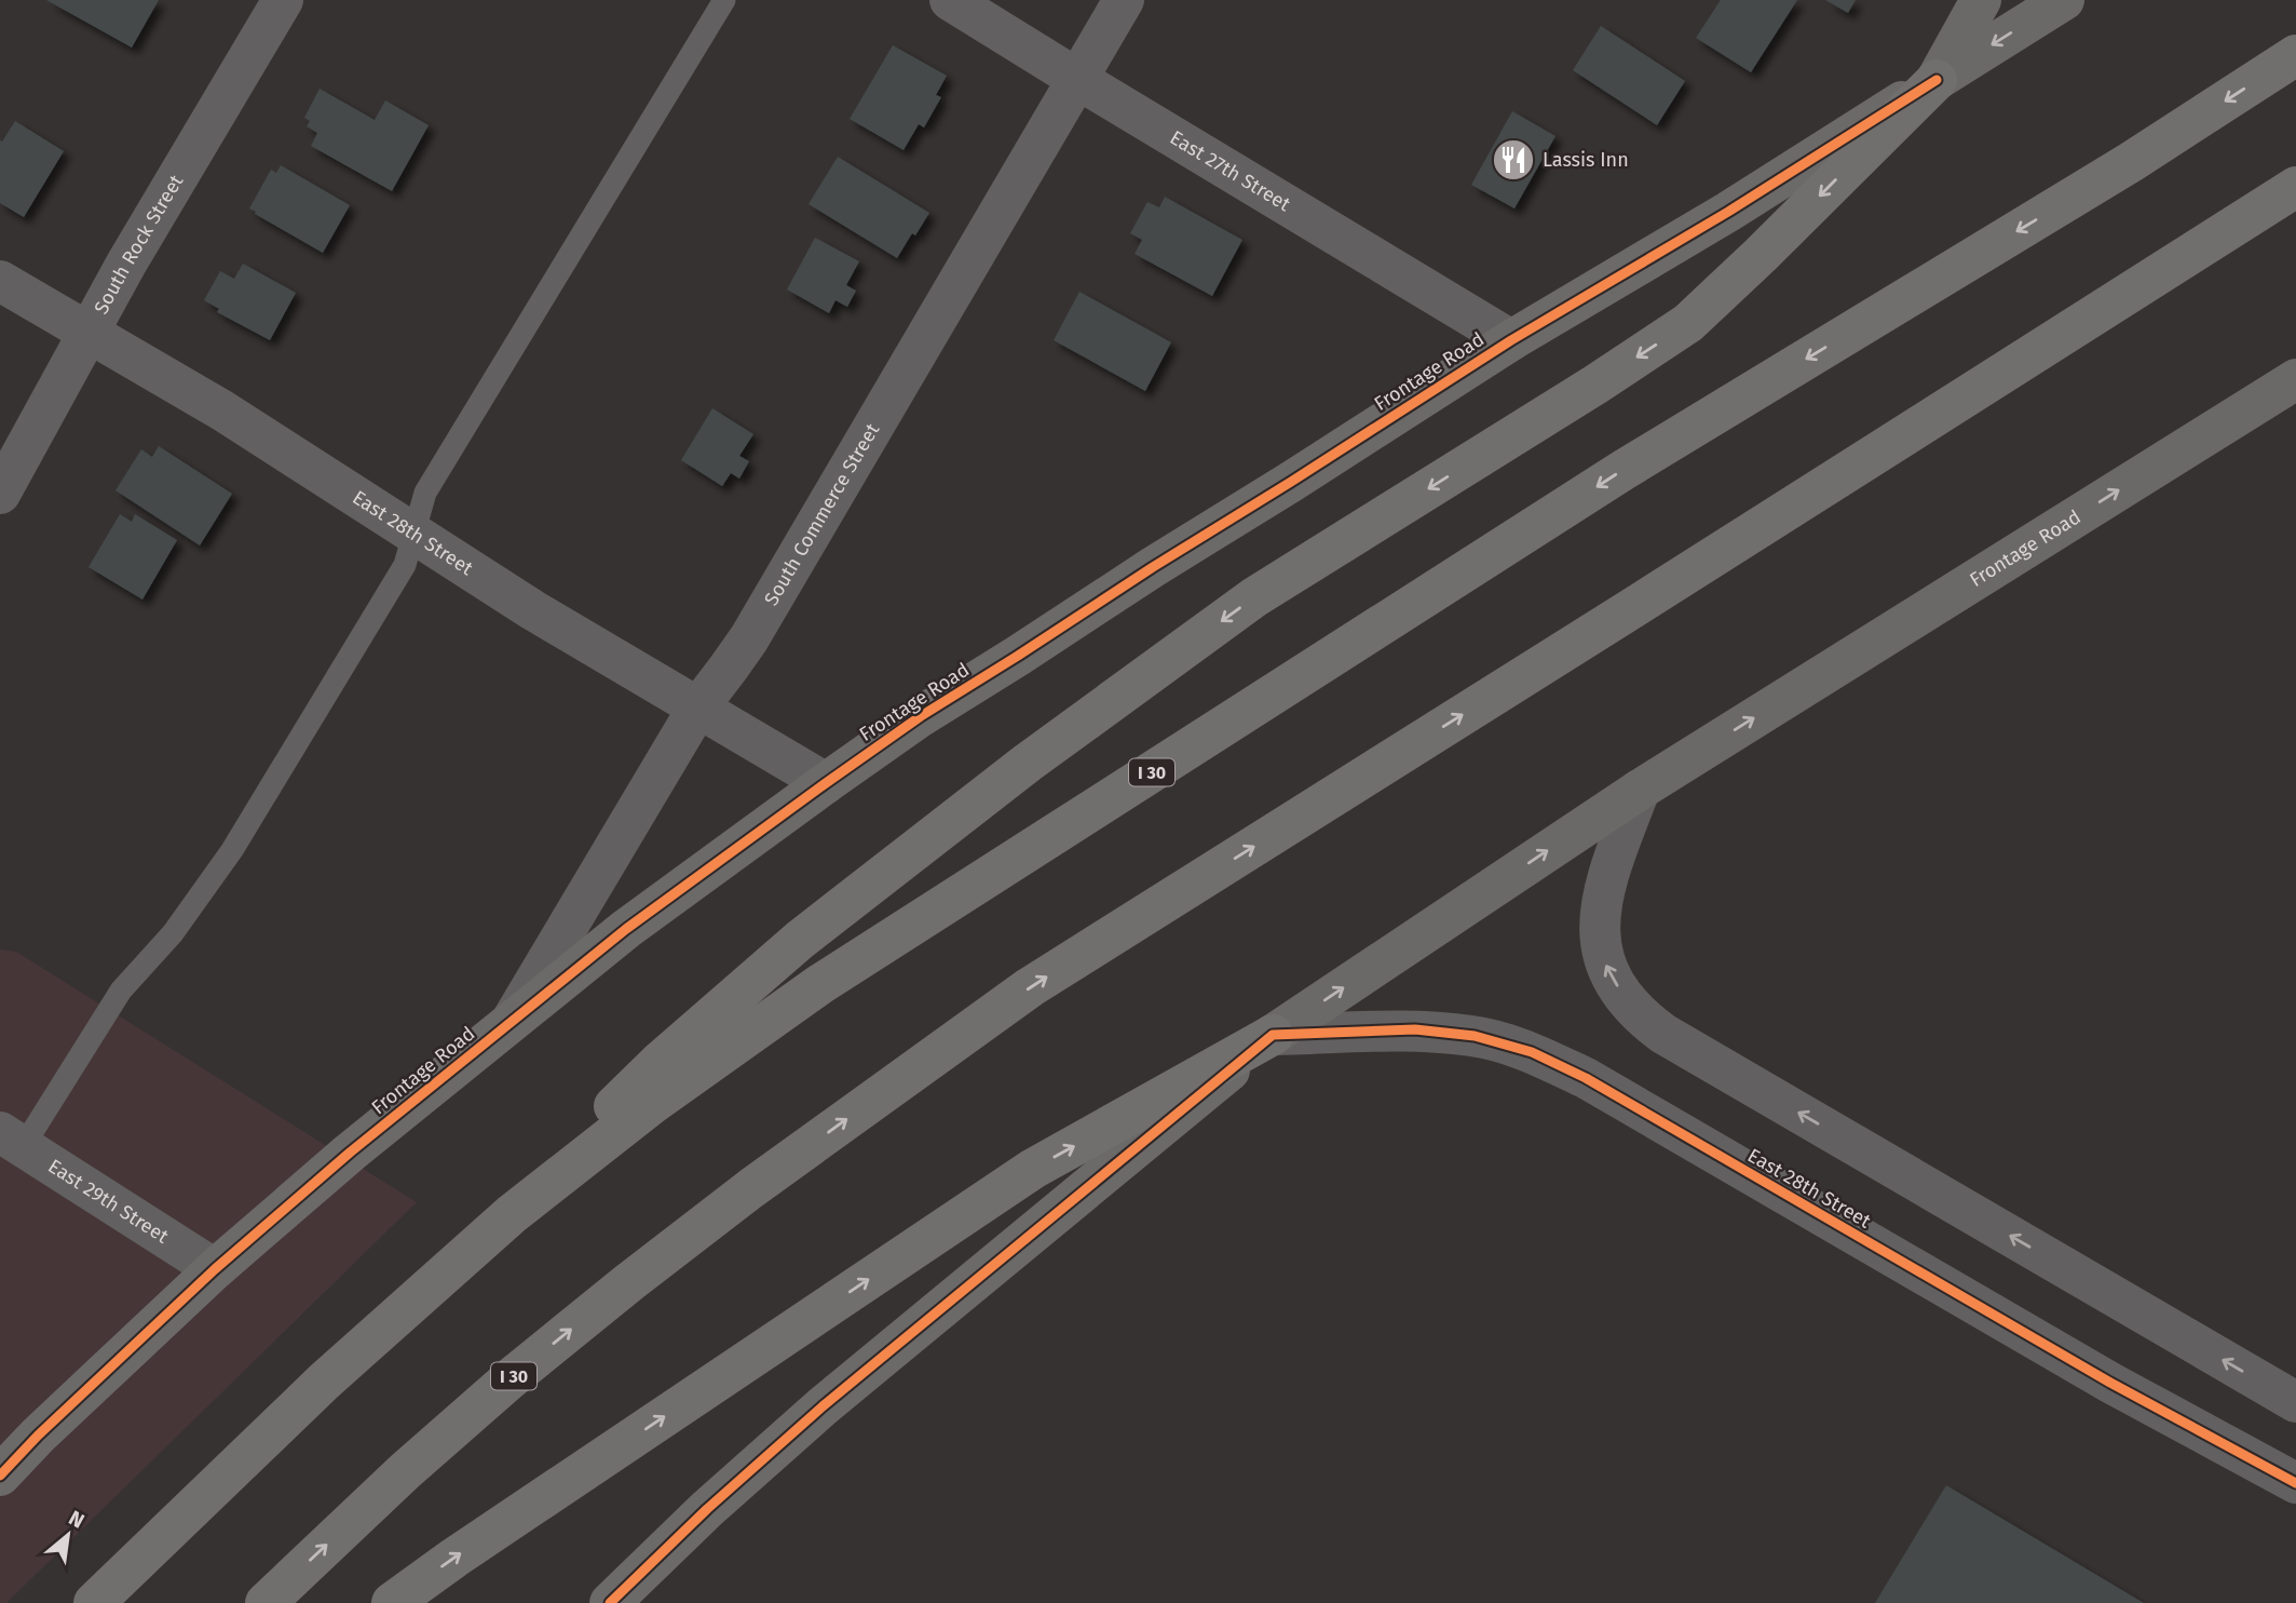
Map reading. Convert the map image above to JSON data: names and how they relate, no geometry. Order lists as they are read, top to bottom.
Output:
{
  "streets": {
    "highway": ["I 30"],
    "main road": ["Frontage Road"],
    "street": [
      "East 27th Street",
      "South Rock Street",
      "South Commerce Street",
      "East 28th Street",
      "East 29th Street"
    ]
  },
  "crossings": [
    ["East 27th Street", "Frontage Road"],
    ["East 27th Street", "South Commerce Street"],
    ["South Rock Street", "East 28th Street"],
    ["Frontage Road", "South Commerce Street"],
    ["Frontage Road", "East 28th Street"],
    ["Frontage Road", "East 29th Street"],
    ["South Commerce Street", "East 28th Street"]
  ],
  "places": {
    "restaurant": ["Lassis Inn"]
  },
  "north": "top right"
}
